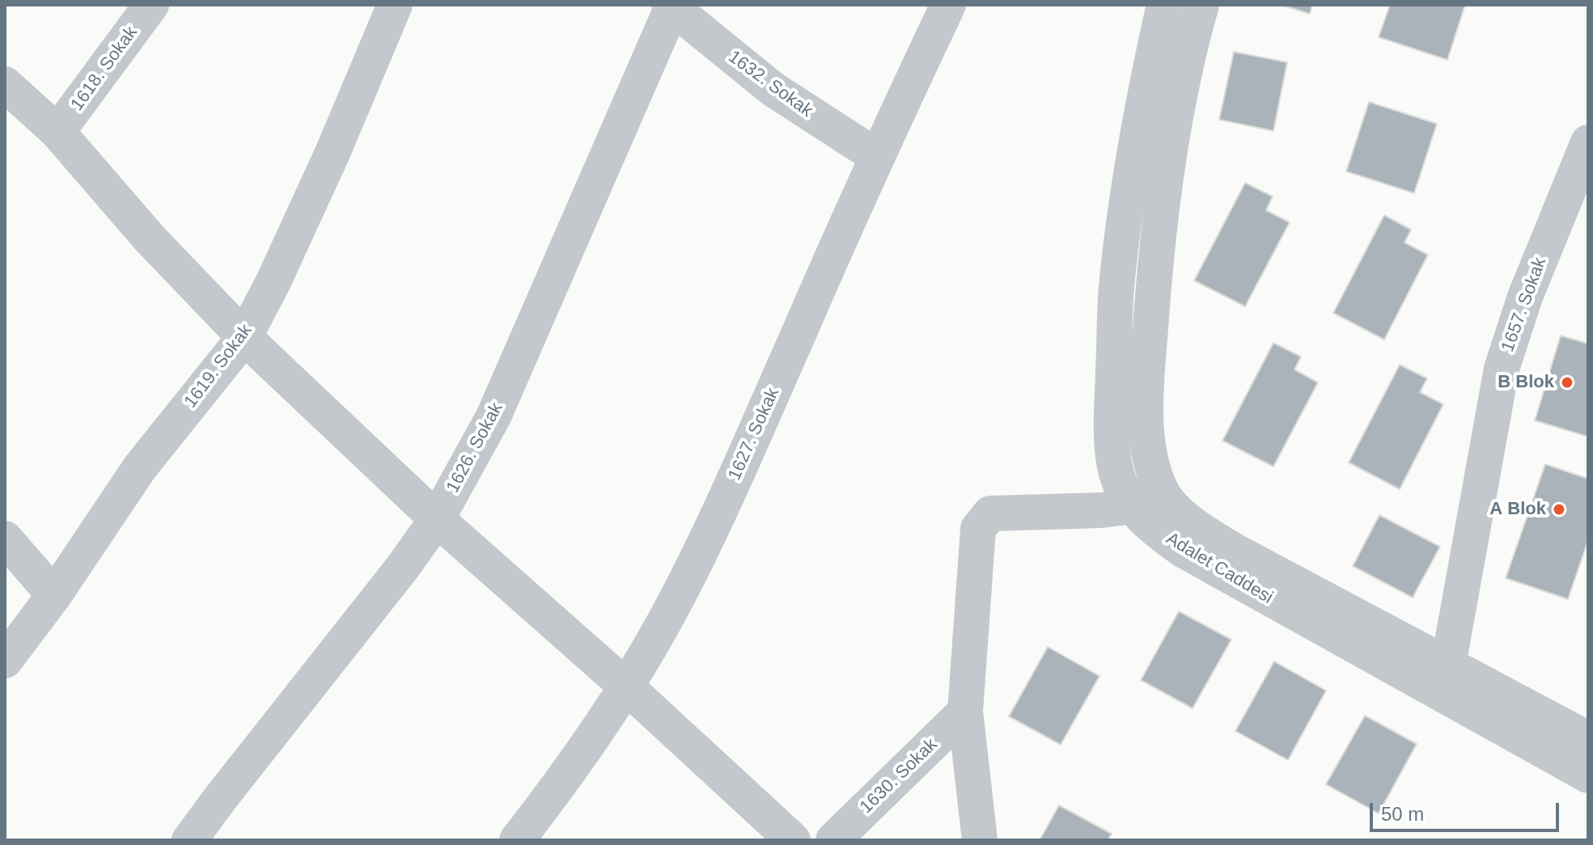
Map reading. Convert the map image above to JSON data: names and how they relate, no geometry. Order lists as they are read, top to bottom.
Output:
{
  "streets": {
    "street": [
      "1618. Sokak",
      "1632. Sokak",
      "1657. Sokak",
      "1619. Sokak",
      "1627. Sokak",
      "1626. Sokak",
      "Adalet Caddesi",
      "1630. Sokak"
    ]
  },
  "crossings": [
    ["1632. Sokak", "1627. Sokak"],
    ["1632. Sokak", "1626. Sokak"]
  ],
  "places": ["B Blok", "A Blok"],
  "scale_bar": "50 m"
}
